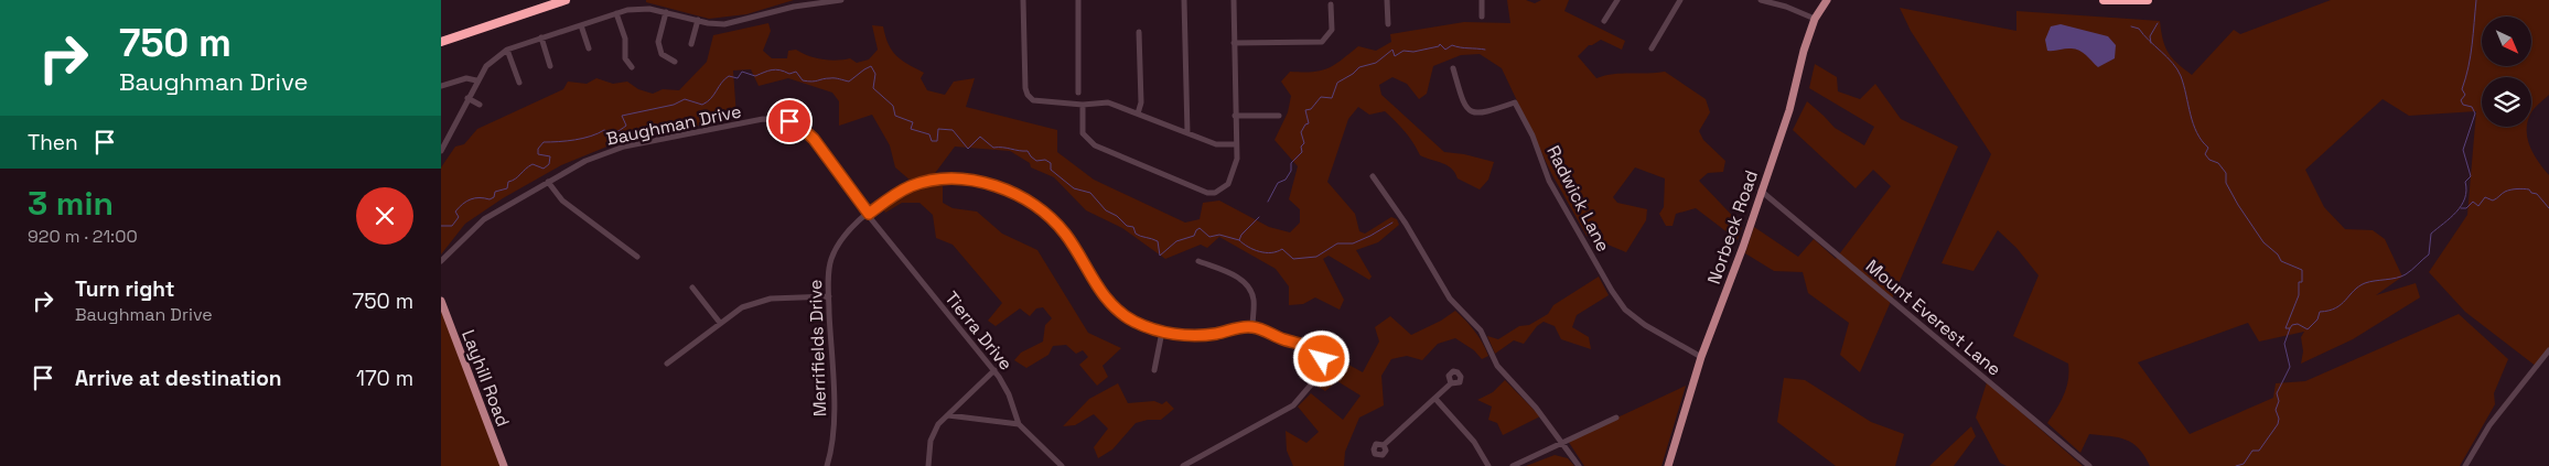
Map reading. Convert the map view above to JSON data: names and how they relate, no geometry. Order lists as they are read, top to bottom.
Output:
{
  "streets": {
    "main road": ["Norbeck Road", "Layhill Road"],
    "street": [
      "Baughman Drive",
      "Radwick Lane",
      "Mount Everest Lane",
      "Tierra Drive",
      "Merrifields Drive"
    ]
  },
  "crossings": [
    ["Baughman Drive", "Tierra Drive"],
    ["Baughman Drive", "Merrifields Drive"],
    ["Radwick Lane", "Norbeck Road"],
    ["Norbeck Road", "Mount Everest Lane"],
    ["Tierra Drive", "Merrifields Drive"]
  ],
  "north": "bottom right",
  "page": {
    "turn": ["750 m", "Baughman Drive"],
    "then": "Then",
    "heading": ["3 min", "920 m · 21:00"],
    "list": [
      {
        "name": "Turn right",
        "note": "Baughman Drive",
        "value": "750 m"
      },
      {
        "name": "Arrive at destination",
        "value": "170 m"
      }
    ]
  }
}
